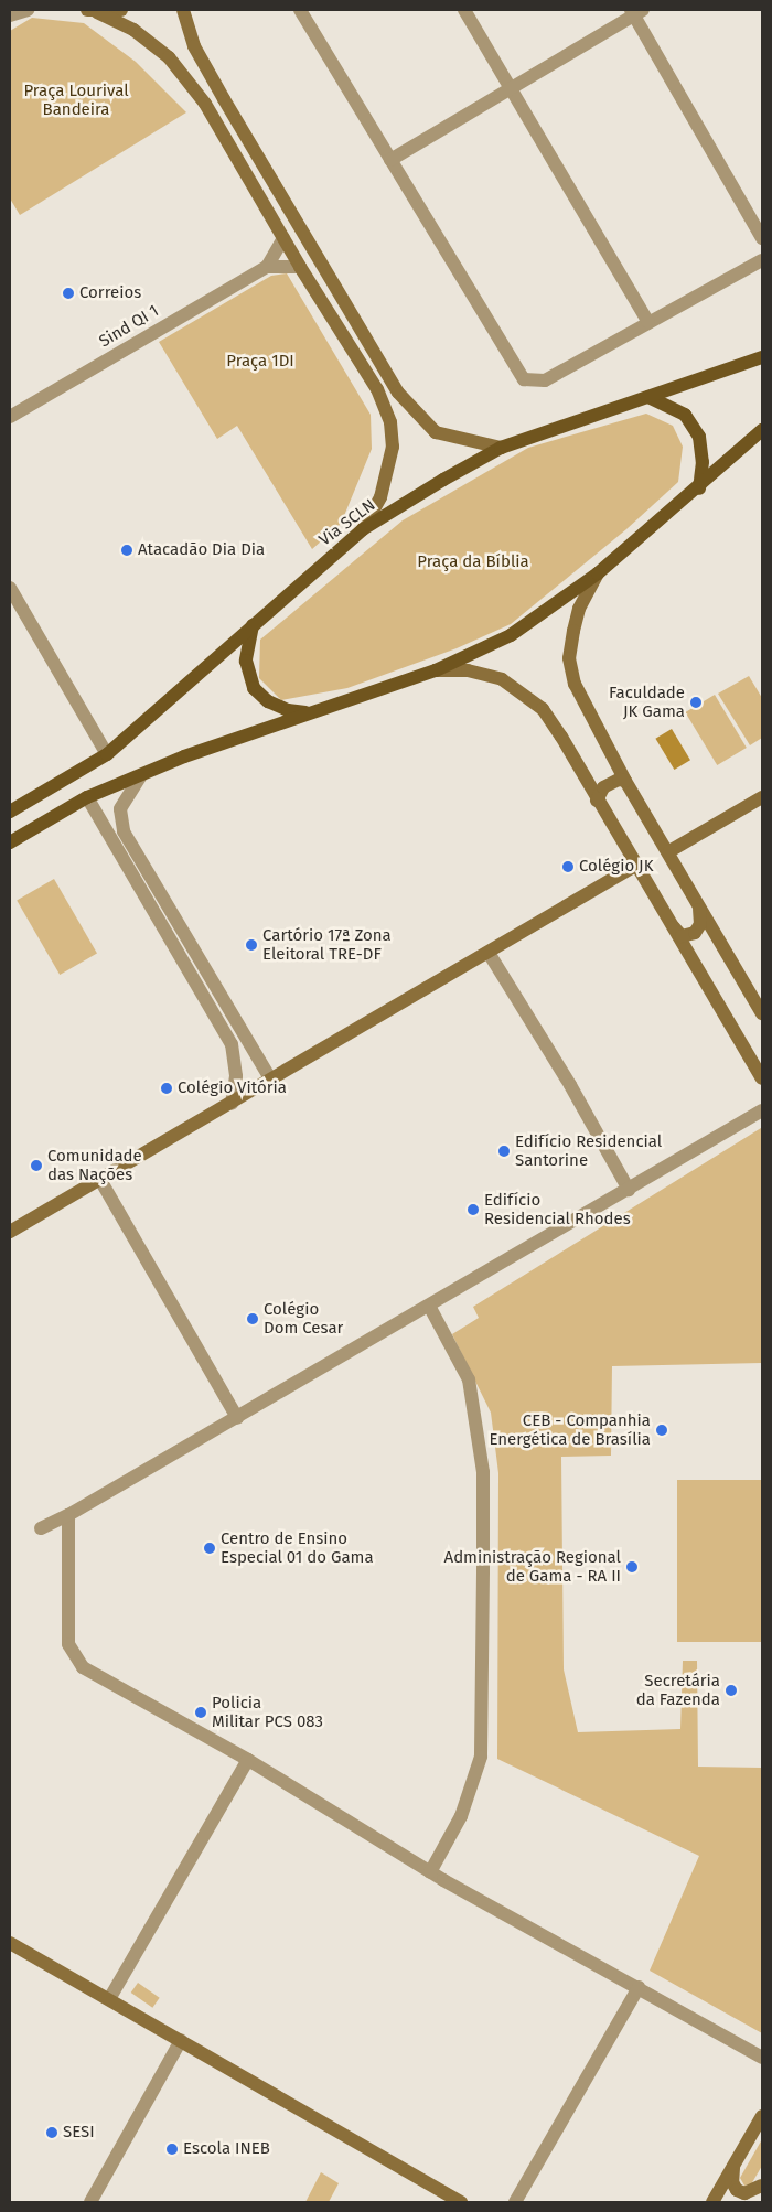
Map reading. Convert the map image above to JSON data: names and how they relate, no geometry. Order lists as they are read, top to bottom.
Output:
{
  "streets": {
    "main road": ["Via SCLN"],
    "street": ["Sind QI 1"]
  },
  "parks": ["Praça Lourival Bandeira", "Praça 1DI", "Praça da Bíblia"],
  "places": [
    "Correios",
    "Atacadão Dia Dia",
    "Faculdade JK Gama",
    "Colégio JK",
    "Cartório 17ª Zona Eleitoral TRE-DF",
    "Colégio Vitória",
    "Edifício Residencial Santorine",
    "Comunidade das Nações",
    "Edifício Residencial Rhodes",
    "Colégio Dom Cesar",
    "CEB - Companhia Energética de Brasília",
    "Centro de Ensino Especial 01 do Gama",
    "Administração Regional de Gama - RA II",
    "Secretária da Fazenda",
    "Policia Militar PCS 083",
    "SESI",
    "Escola INEB"
  ]
}
